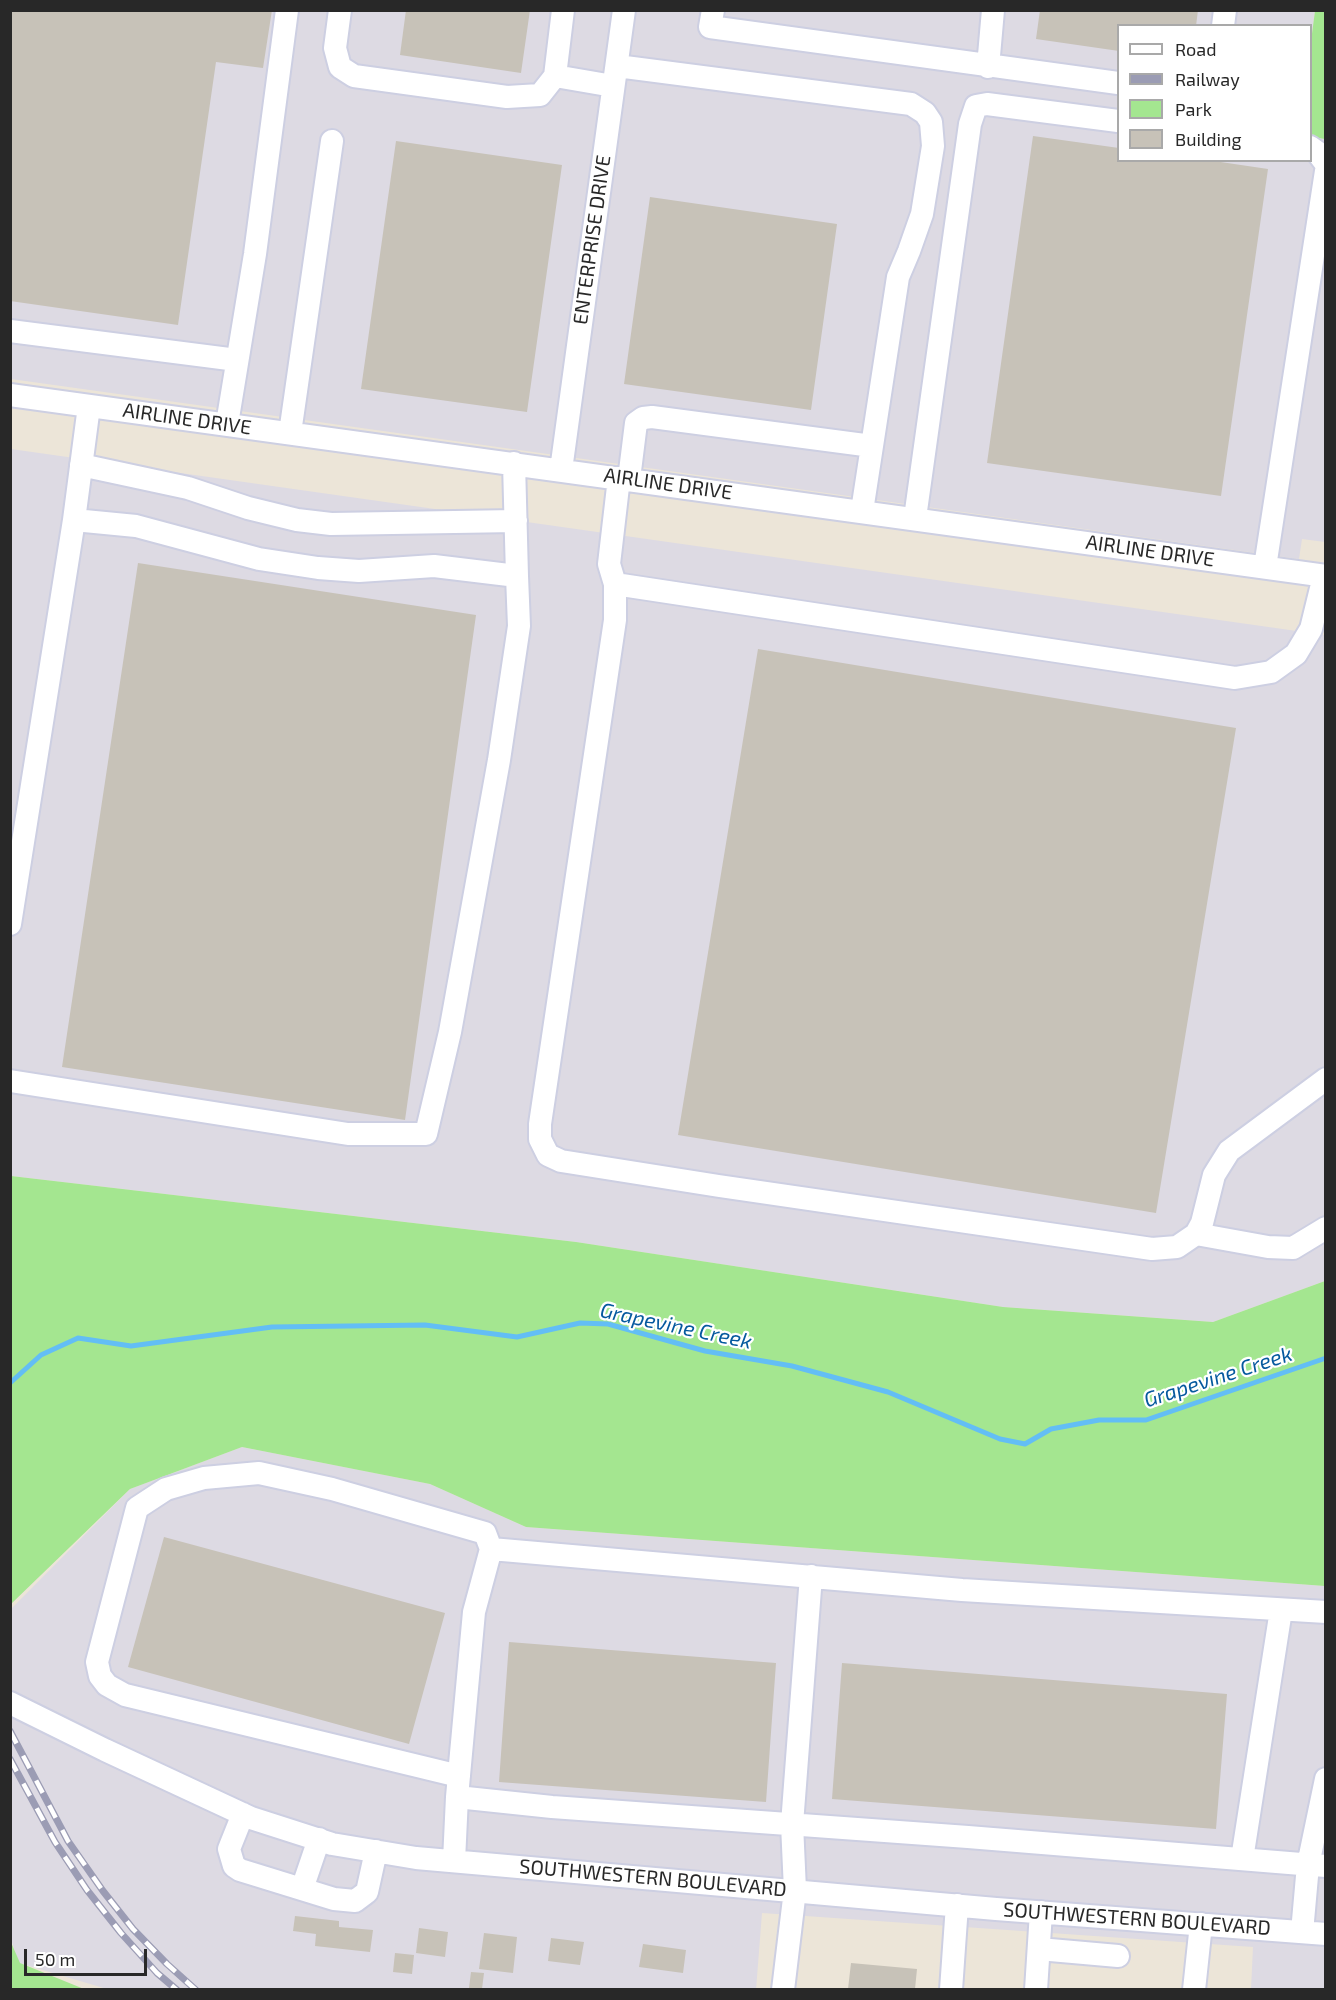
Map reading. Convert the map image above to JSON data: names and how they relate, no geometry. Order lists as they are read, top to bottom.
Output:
{
  "streets": {
    "street": ["ENTERPRISE DRIVE", "AIRLINE DRIVE", "SOUTHWESTERN BOULEVARD"]
  },
  "crossings": [
    ["ENTERPRISE DRIVE", "AIRLINE DRIVE"]
  ],
  "water": ["Grapevine Creek"],
  "legend": [
    "Road",
    "Railway",
    "Park",
    "Building"
  ],
  "scale_bar": "50 m"
}
